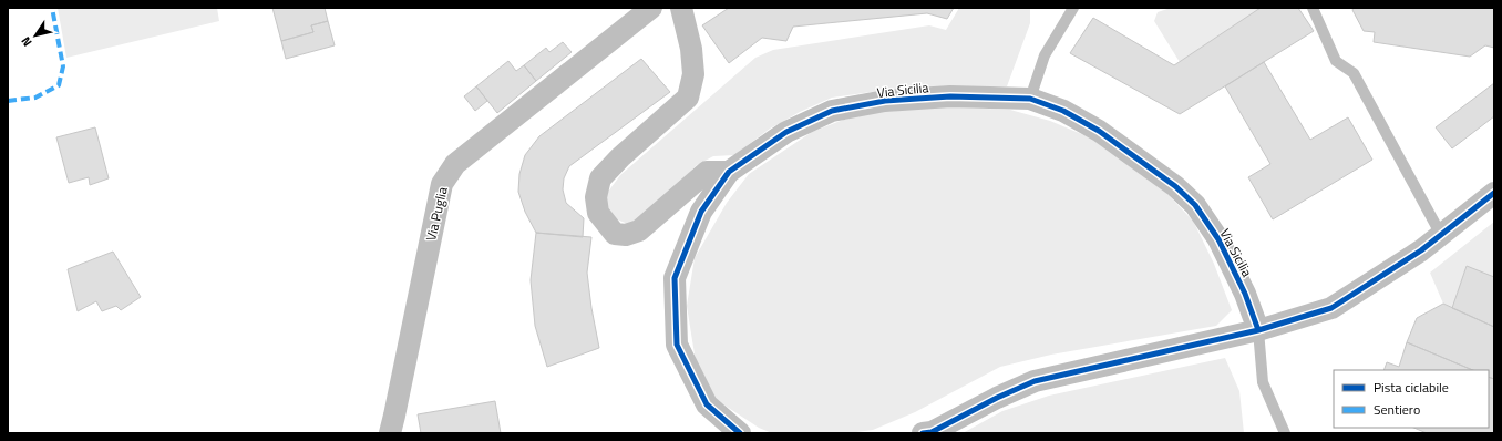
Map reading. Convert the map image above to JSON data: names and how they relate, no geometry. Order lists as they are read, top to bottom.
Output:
{
  "streets": {
    "street": ["Via Sicilia", "Via Puglia"]
  },
  "legend": ["Pista ciclabile", "Sentiero"],
  "north": "bottom left"
}
